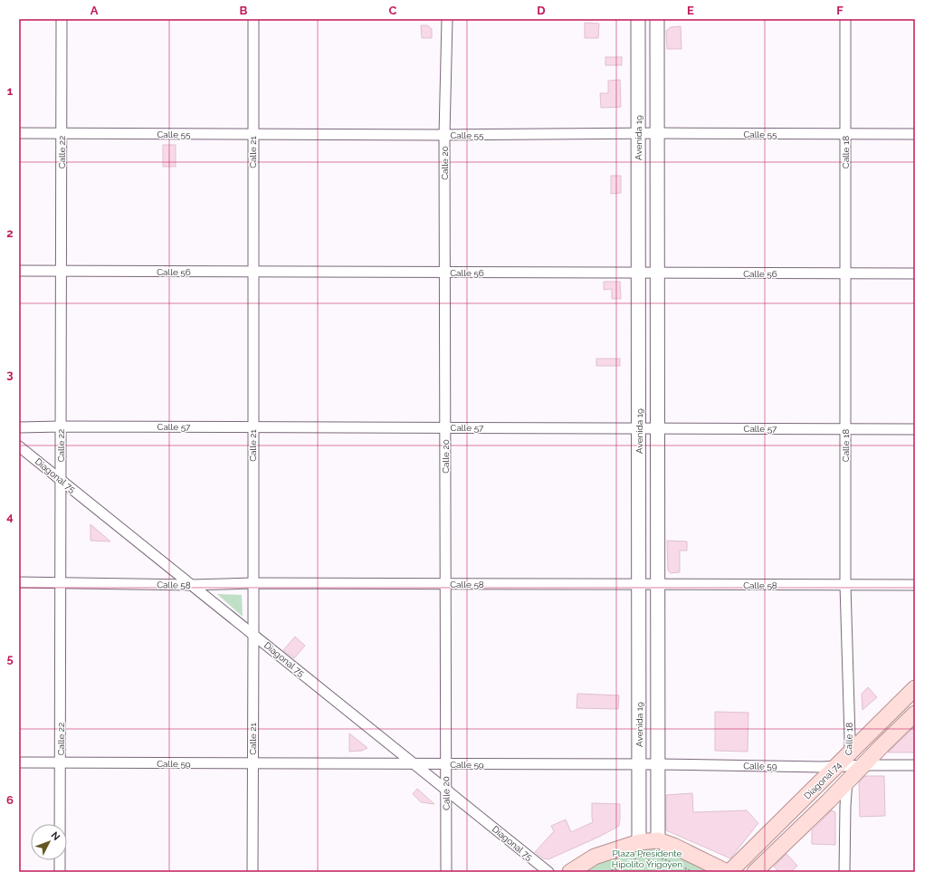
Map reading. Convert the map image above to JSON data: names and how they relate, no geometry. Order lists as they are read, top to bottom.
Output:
{
  "streets": {
    "main road": ["Avenida 19", "Diagonal 74"],
    "street": [
      "Calle 55",
      "Calle 22",
      "Calle 21",
      "Calle 18",
      "Calle 20",
      "Calle 56",
      "Calle 57",
      "Diagonal 75",
      "Calle 58",
      "Calle 59"
    ]
  },
  "crossings": [
    ["Calle 55", "Avenida 19"],
    ["Calle 55", "Calle 22"],
    ["Calle 55", "Calle 21"],
    ["Calle 55", "Calle 18"],
    ["Calle 55", "Calle 20"],
    ["Avenida 19", "Calle 56"],
    ["Avenida 19", "Calle 57"],
    ["Avenida 19", "Calle 58"],
    ["Avenida 19", "Calle 59"],
    ["Calle 22", "Calle 56"],
    ["Calle 22", "Calle 57"],
    ["Calle 22", "Diagonal 75"],
    ["Calle 22", "Calle 58"],
    ["Calle 22", "Calle 59"],
    ["Calle 21", "Calle 56"],
    ["Calle 21", "Calle 57"],
    ["Calle 21", "Diagonal 75"],
    ["Calle 21", "Calle 58"],
    ["Calle 21", "Calle 59"],
    ["Calle 18", "Calle 56"],
    ["Calle 18", "Calle 57"],
    ["Calle 18", "Calle 58"],
    ["Calle 18", "Calle 59"],
    ["Calle 18", "Diagonal 74"],
    ["Calle 20", "Calle 56"],
    ["Calle 20", "Calle 57"],
    ["Calle 20", "Diagonal 75"],
    ["Calle 20", "Calle 58"],
    ["Calle 20", "Calle 59"],
    ["Diagonal 75", "Calle 58"],
    ["Diagonal 75", "Calle 59"],
    ["Calle 59", "Diagonal 74"]
  ],
  "parks": ["Plaza Presidente Hipólito Yrigoyen"],
  "north": "top right",
  "grid": {
    "columns": [
      "A",
      "B",
      "C",
      "D",
      "E",
      "F"
    ],
    "rows": [
      "1",
      "2",
      "3",
      "4",
      "5",
      "6"
    ]
  }
}
